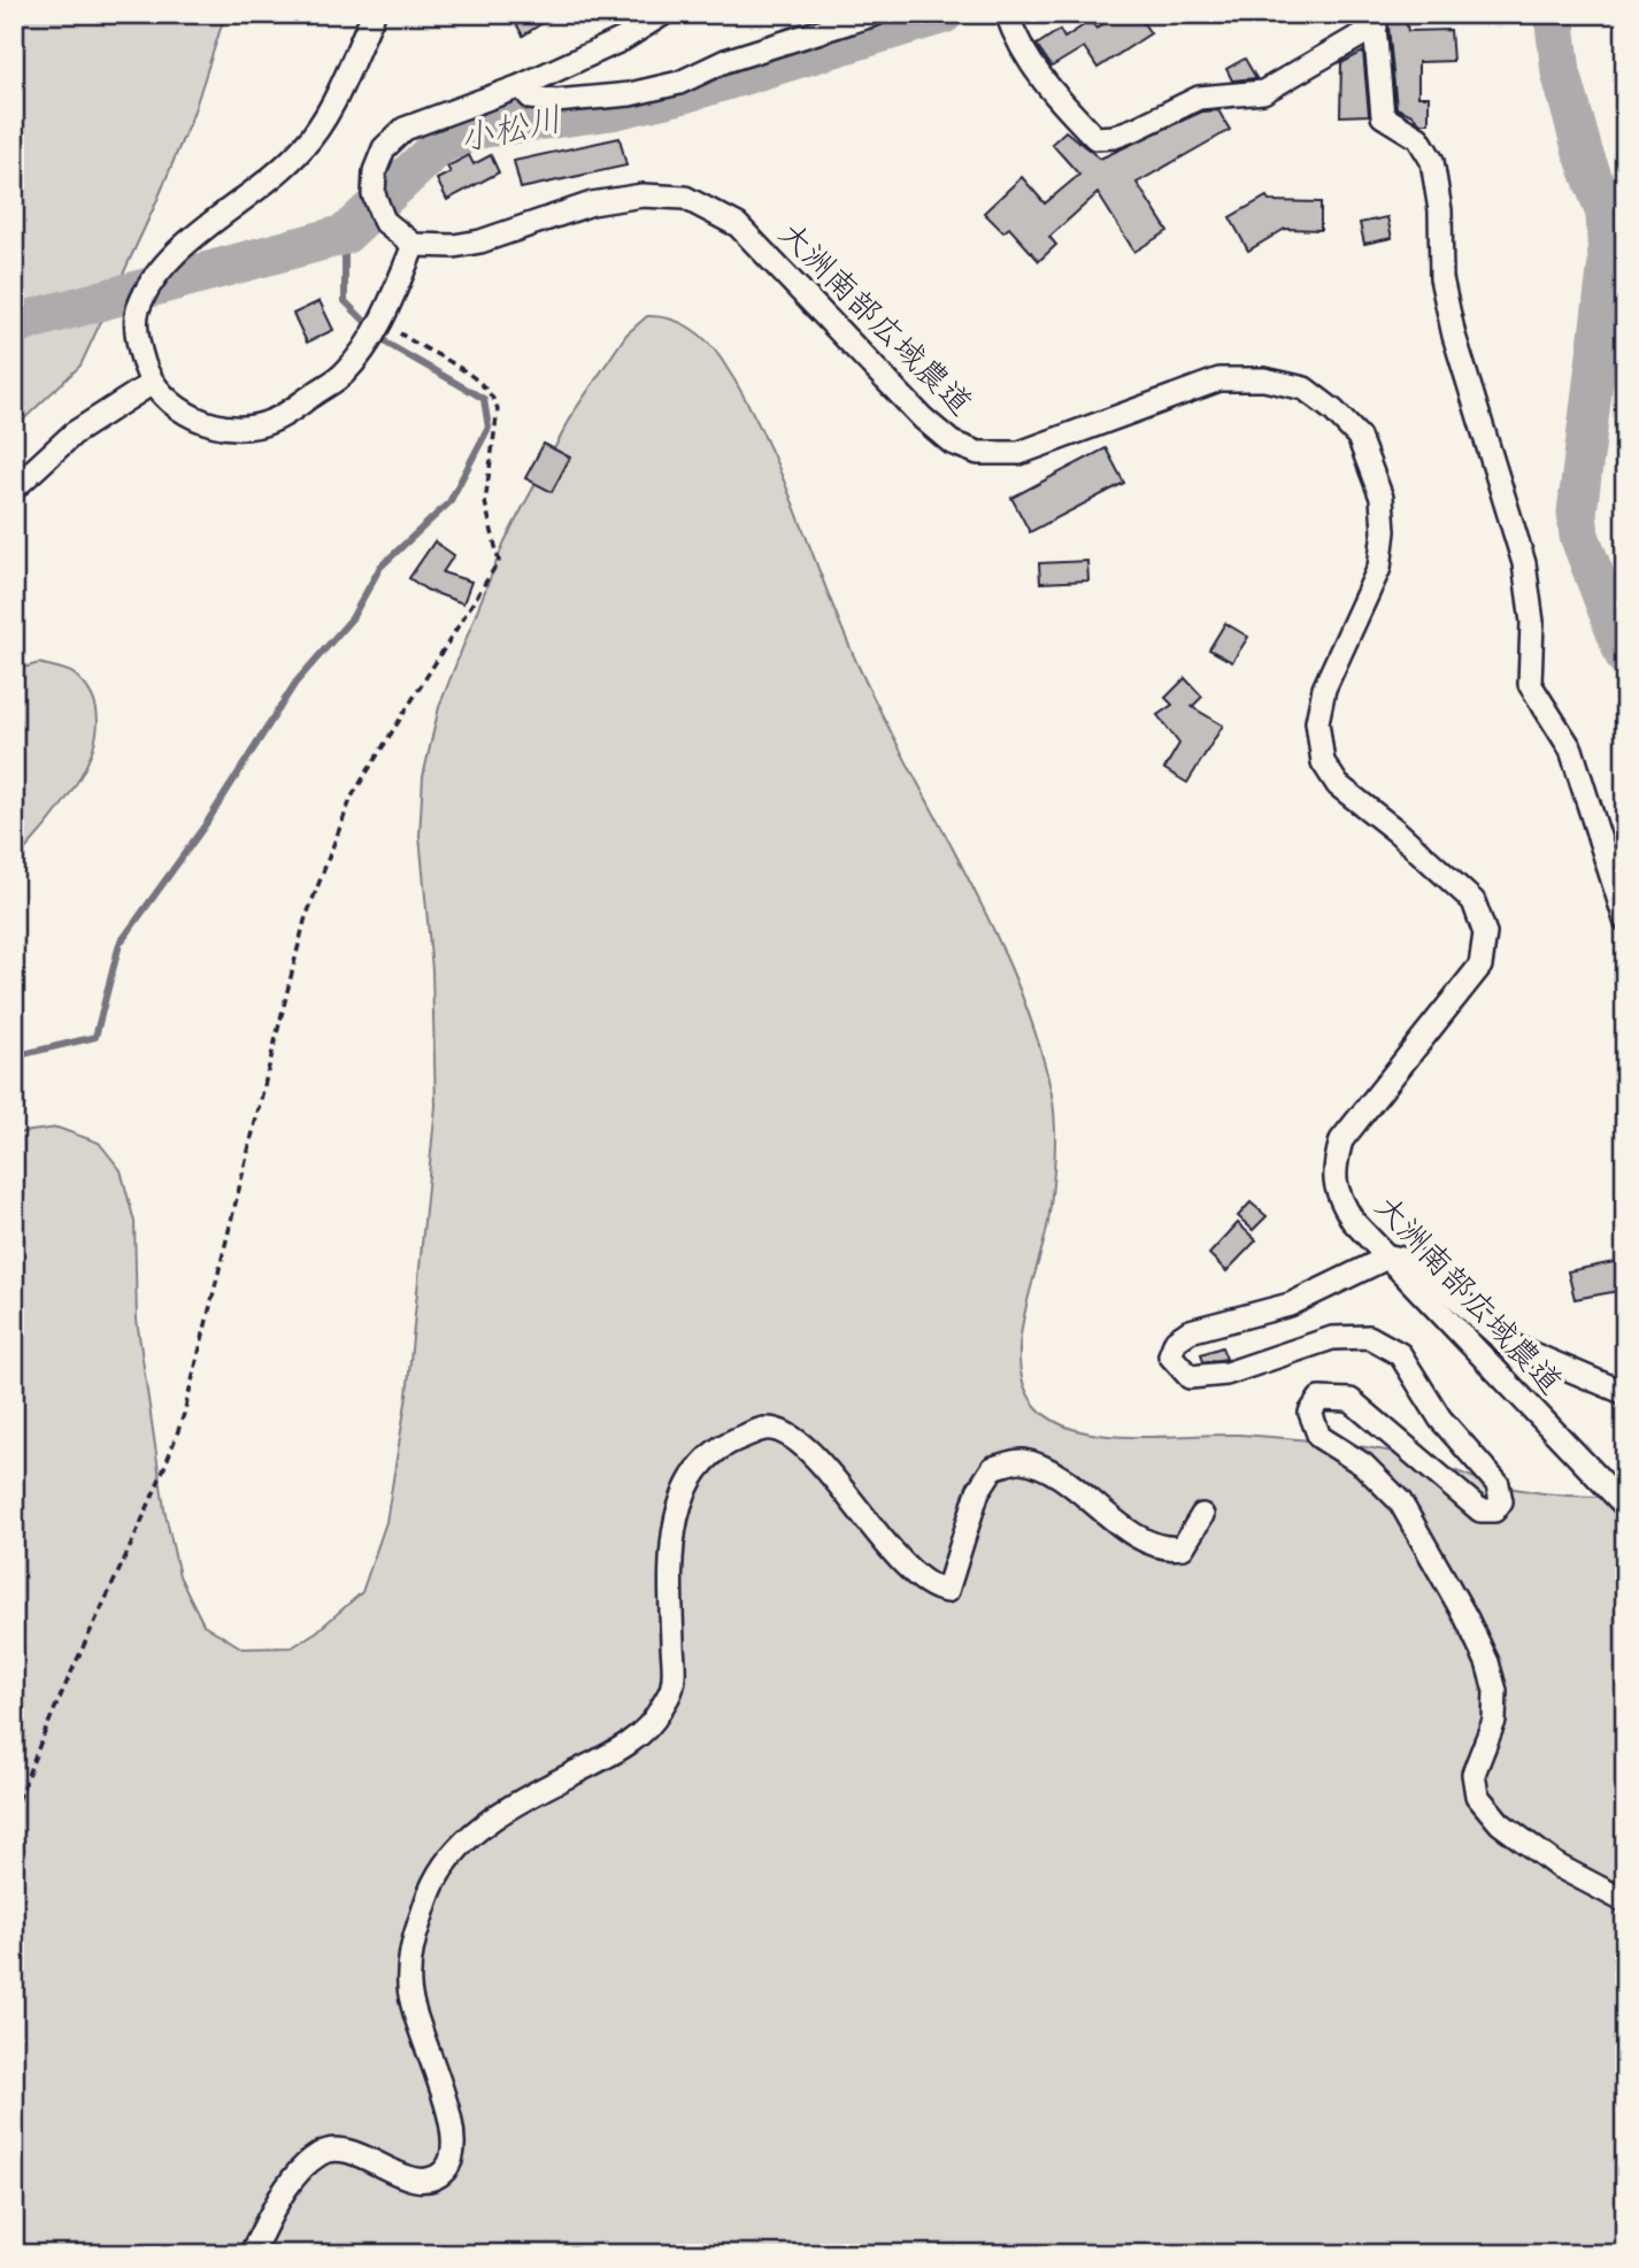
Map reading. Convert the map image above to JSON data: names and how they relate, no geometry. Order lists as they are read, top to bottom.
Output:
{
  "streets": {
    "street": ["大洲南部広域農道"]
  },
  "water": ["小松川"]
}
